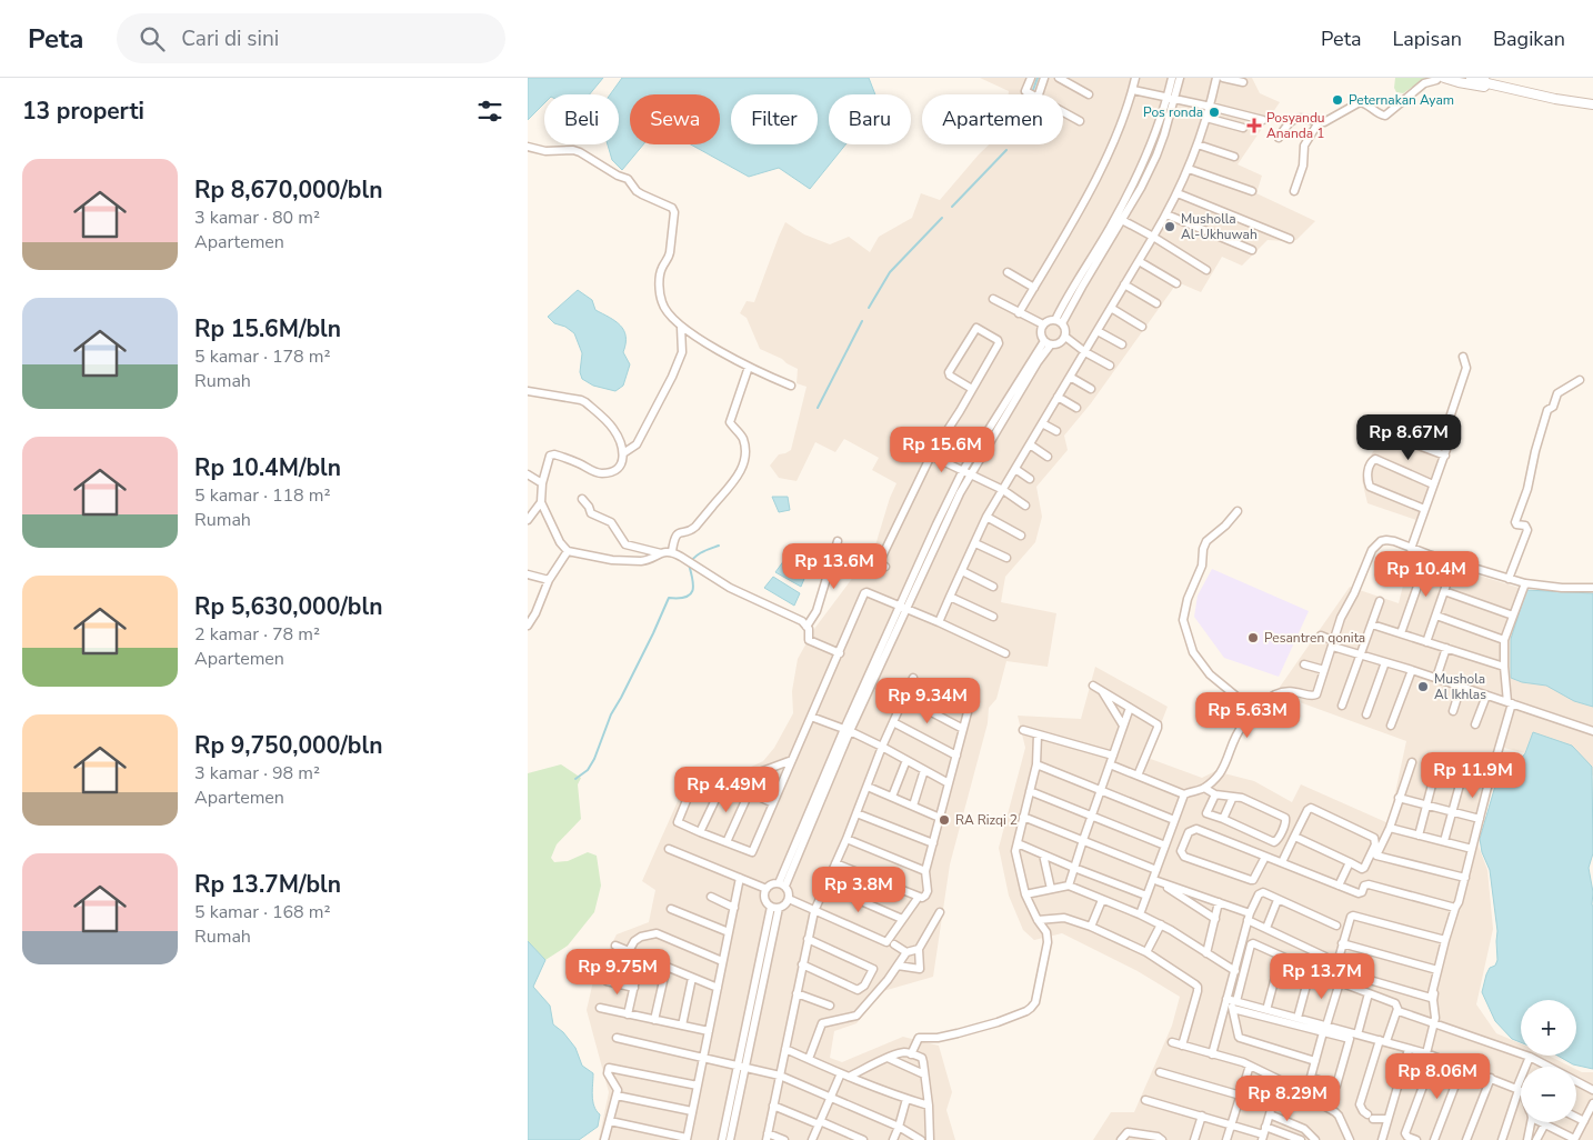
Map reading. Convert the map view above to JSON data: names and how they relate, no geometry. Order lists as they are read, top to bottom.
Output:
{
  "places": {
    "other": [
      "Peternakan Ayam",
      "Pos ronda",
      "Musholla Al-Ukhuwah",
      "Pesantren qonita",
      "Mushola Al Ikhlas",
      "RA Rizqi 2"
    ],
    "health": ["Posyandu Ananda 1"]
  },
  "page": {
    "header": "Peta",
    "search": "Cari di sini",
    "nav": ["Peta", "Lapisan", "Bagikan"],
    "heading": "13 properti",
    "chip": [
      "Beli",
      "Sewa",
      "Filter",
      "Baru",
      "Apartemen"
    ],
    "list": [
      {
        "name": "Rp 8,670,000/bln",
        "note": "3 kamar · 80 m² · Apartemen"
      },
      {
        "name": "Rp 15.6M/bln",
        "note": "5 kamar · 178 m² · Rumah"
      },
      {
        "name": "Rp 10.4M/bln",
        "note": "5 kamar · 118 m² · Rumah"
      },
      {
        "name": "Rp 5,630,000/bln",
        "note": "2 kamar · 78 m² · Apartemen"
      },
      {
        "name": "Rp 9,750,000/bln",
        "note": "3 kamar · 98 m² · Apartemen"
      },
      {
        "name": "Rp 13.7M/bln",
        "note": "5 kamar · 168 m² · Rumah"
      }
    ],
    "price": [
      "Rp 8.67M",
      "Rp 15.6M",
      "Rp 13.6M",
      "Rp 10.4M",
      "Rp 9.34M",
      "Rp 5.63M",
      "Rp 11.9M",
      "Rp 4.49M",
      "Rp 3.8M",
      "Rp 9.75M",
      "Rp 13.7M",
      "Rp 8.06M",
      "Rp 8.29M"
    ],
    "map_buttons": ["+", "−"]
  }
}
